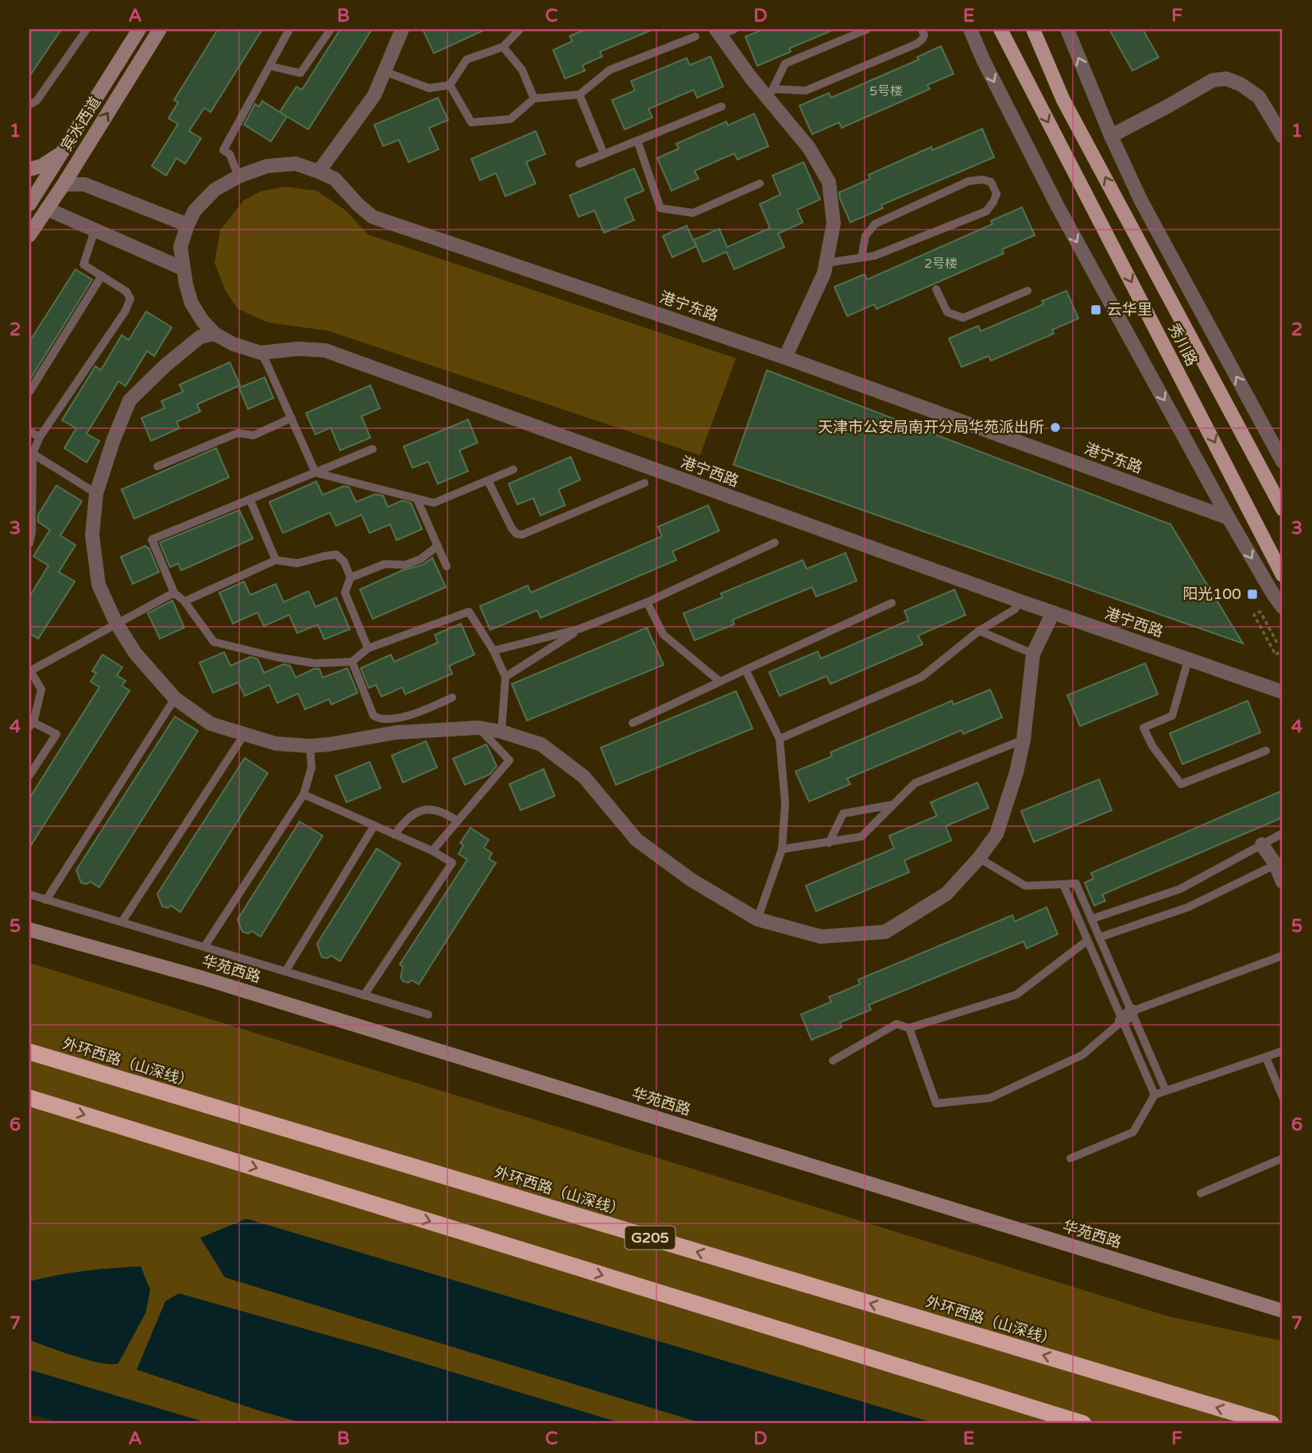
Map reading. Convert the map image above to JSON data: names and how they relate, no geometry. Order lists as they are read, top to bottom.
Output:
{
  "streets": {
    "highway": ["外环西路（山深线）", "G205"],
    "main road": ["秀川路"],
    "street": [
      "宾水西道",
      "港宁东路",
      "港宁西路",
      "华苑西路"
    ]
  },
  "crossings": [
    ["港宁东路", "港宁西路"]
  ],
  "places": {
    "transit": ["云华里", "阳光100"],
    "other": ["天津市公安局南开分局华苑派出所"]
  },
  "house_numbers": ["5号楼", "2号楼"],
  "grid": {
    "columns": [
      "A",
      "B",
      "C",
      "D",
      "E",
      "F"
    ],
    "rows": [
      "1",
      "2",
      "3",
      "4",
      "5",
      "6",
      "7"
    ]
  }
}
